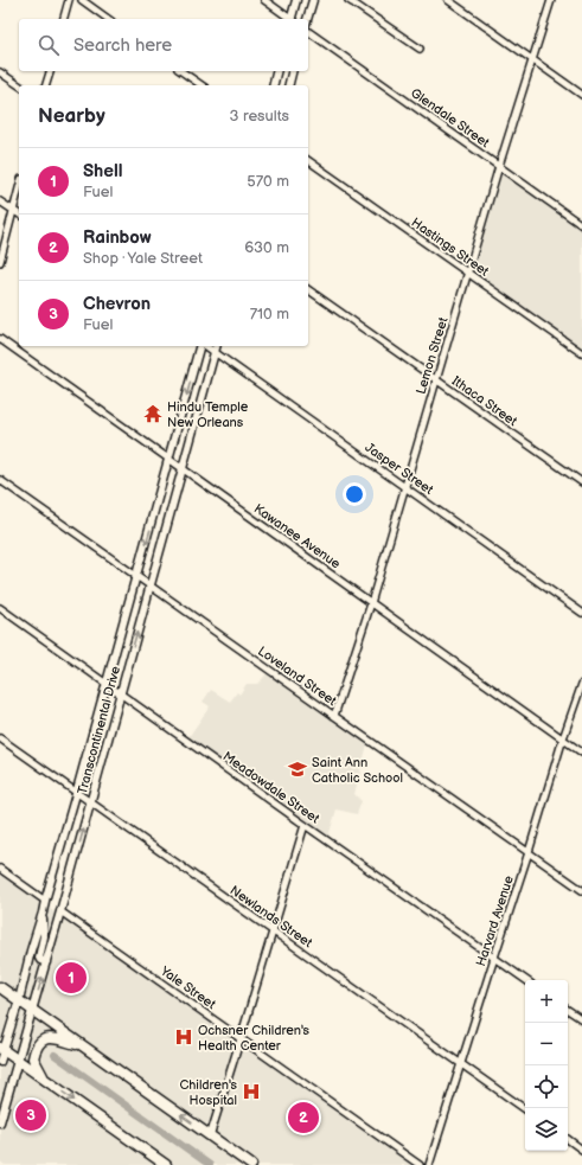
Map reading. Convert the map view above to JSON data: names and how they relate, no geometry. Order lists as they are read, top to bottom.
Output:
{
  "streets": {
    "street": [
      "Glendale Street",
      "Hastings Street",
      "Lemon Street",
      "Ithaca Street",
      "Jasper Street",
      "Kawanee Avenue",
      "Loveland Street",
      "Transcontinental Drive",
      "Meadowdale Street",
      "Newlands Street",
      "Harvard Avenue",
      "Yale Street"
    ]
  },
  "crossings": [
    ["Glendale Street", "Lemon Street"],
    ["Hastings Street", "Lemon Street"],
    ["Lemon Street", "Ithaca Street"],
    ["Lemon Street", "Jasper Street"],
    ["Lemon Street", "Kawanee Avenue"],
    ["Lemon Street", "Loveland Street"],
    ["Jasper Street", "Transcontinental Drive"],
    ["Kawanee Avenue", "Transcontinental Drive"],
    ["Kawanee Avenue", "Harvard Avenue"],
    ["Loveland Street", "Transcontinental Drive"],
    ["Loveland Street", "Harvard Avenue"],
    ["Transcontinental Drive", "Meadowdale Street"],
    ["Transcontinental Drive", "Newlands Street"],
    ["Transcontinental Drive", "Yale Street"],
    ["Meadowdale Street", "Harvard Avenue"],
    ["Newlands Street", "Harvard Avenue"]
  ],
  "places": {
    "temple": ["Hindu Temple New Orleans"],
    "school or university": ["Saint Ann Catholic School"],
    "hospital": ["Ochsner Children's Health Center", "Children's Hospital"]
  },
  "page": {
    "search": "Search here",
    "heading": ["Nearby", "3 results"],
    "list": [
      {
        "mark": "1",
        "name": "Shell",
        "note": "Fuel",
        "value": "570 m"
      },
      {
        "mark": "2",
        "name": "Rainbow",
        "note": "Shop · Yale Street",
        "value": "630 m"
      },
      {
        "mark": "3",
        "name": "Chevron",
        "note": "Fuel",
        "value": "710 m"
      }
    ],
    "pins": ["1", "3", "2"],
    "map_buttons": ["+", "−"]
  }
}
